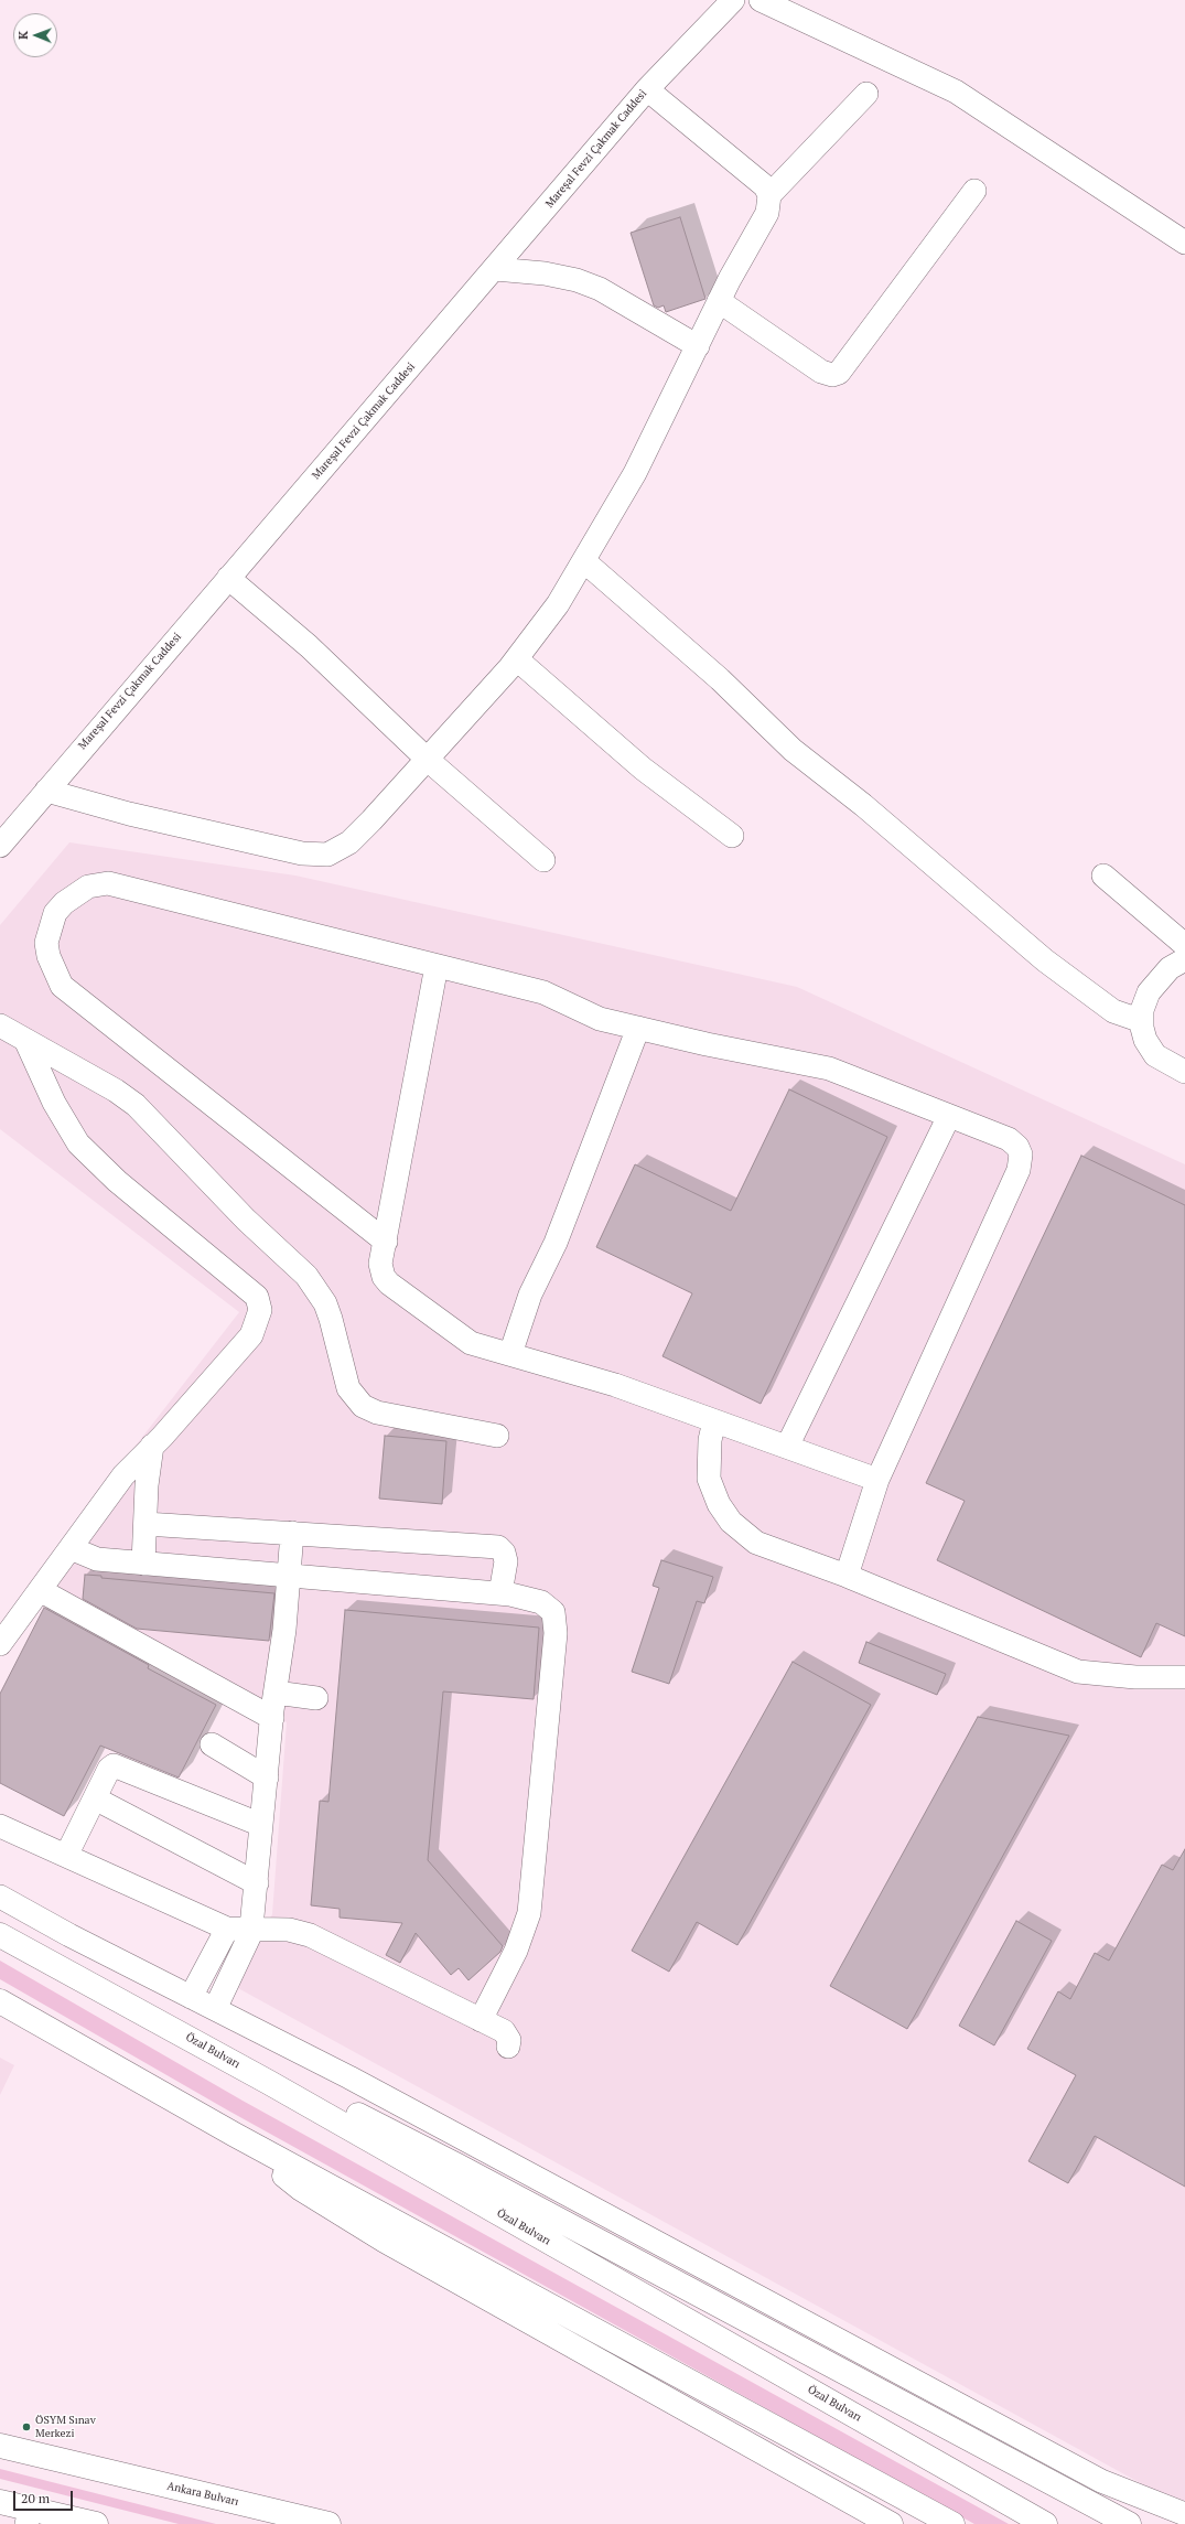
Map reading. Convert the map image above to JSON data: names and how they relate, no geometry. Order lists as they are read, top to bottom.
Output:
{
  "streets": {
    "main road": ["Özal Bulvarı", "Ankara Bulvarı"],
    "street": ["Mareşal Fevzi Çakmak Caddesi"]
  },
  "places": ["ÖSYM Sınav Merkezi"],
  "scale_bar": "20 m",
  "north": "left"
}
